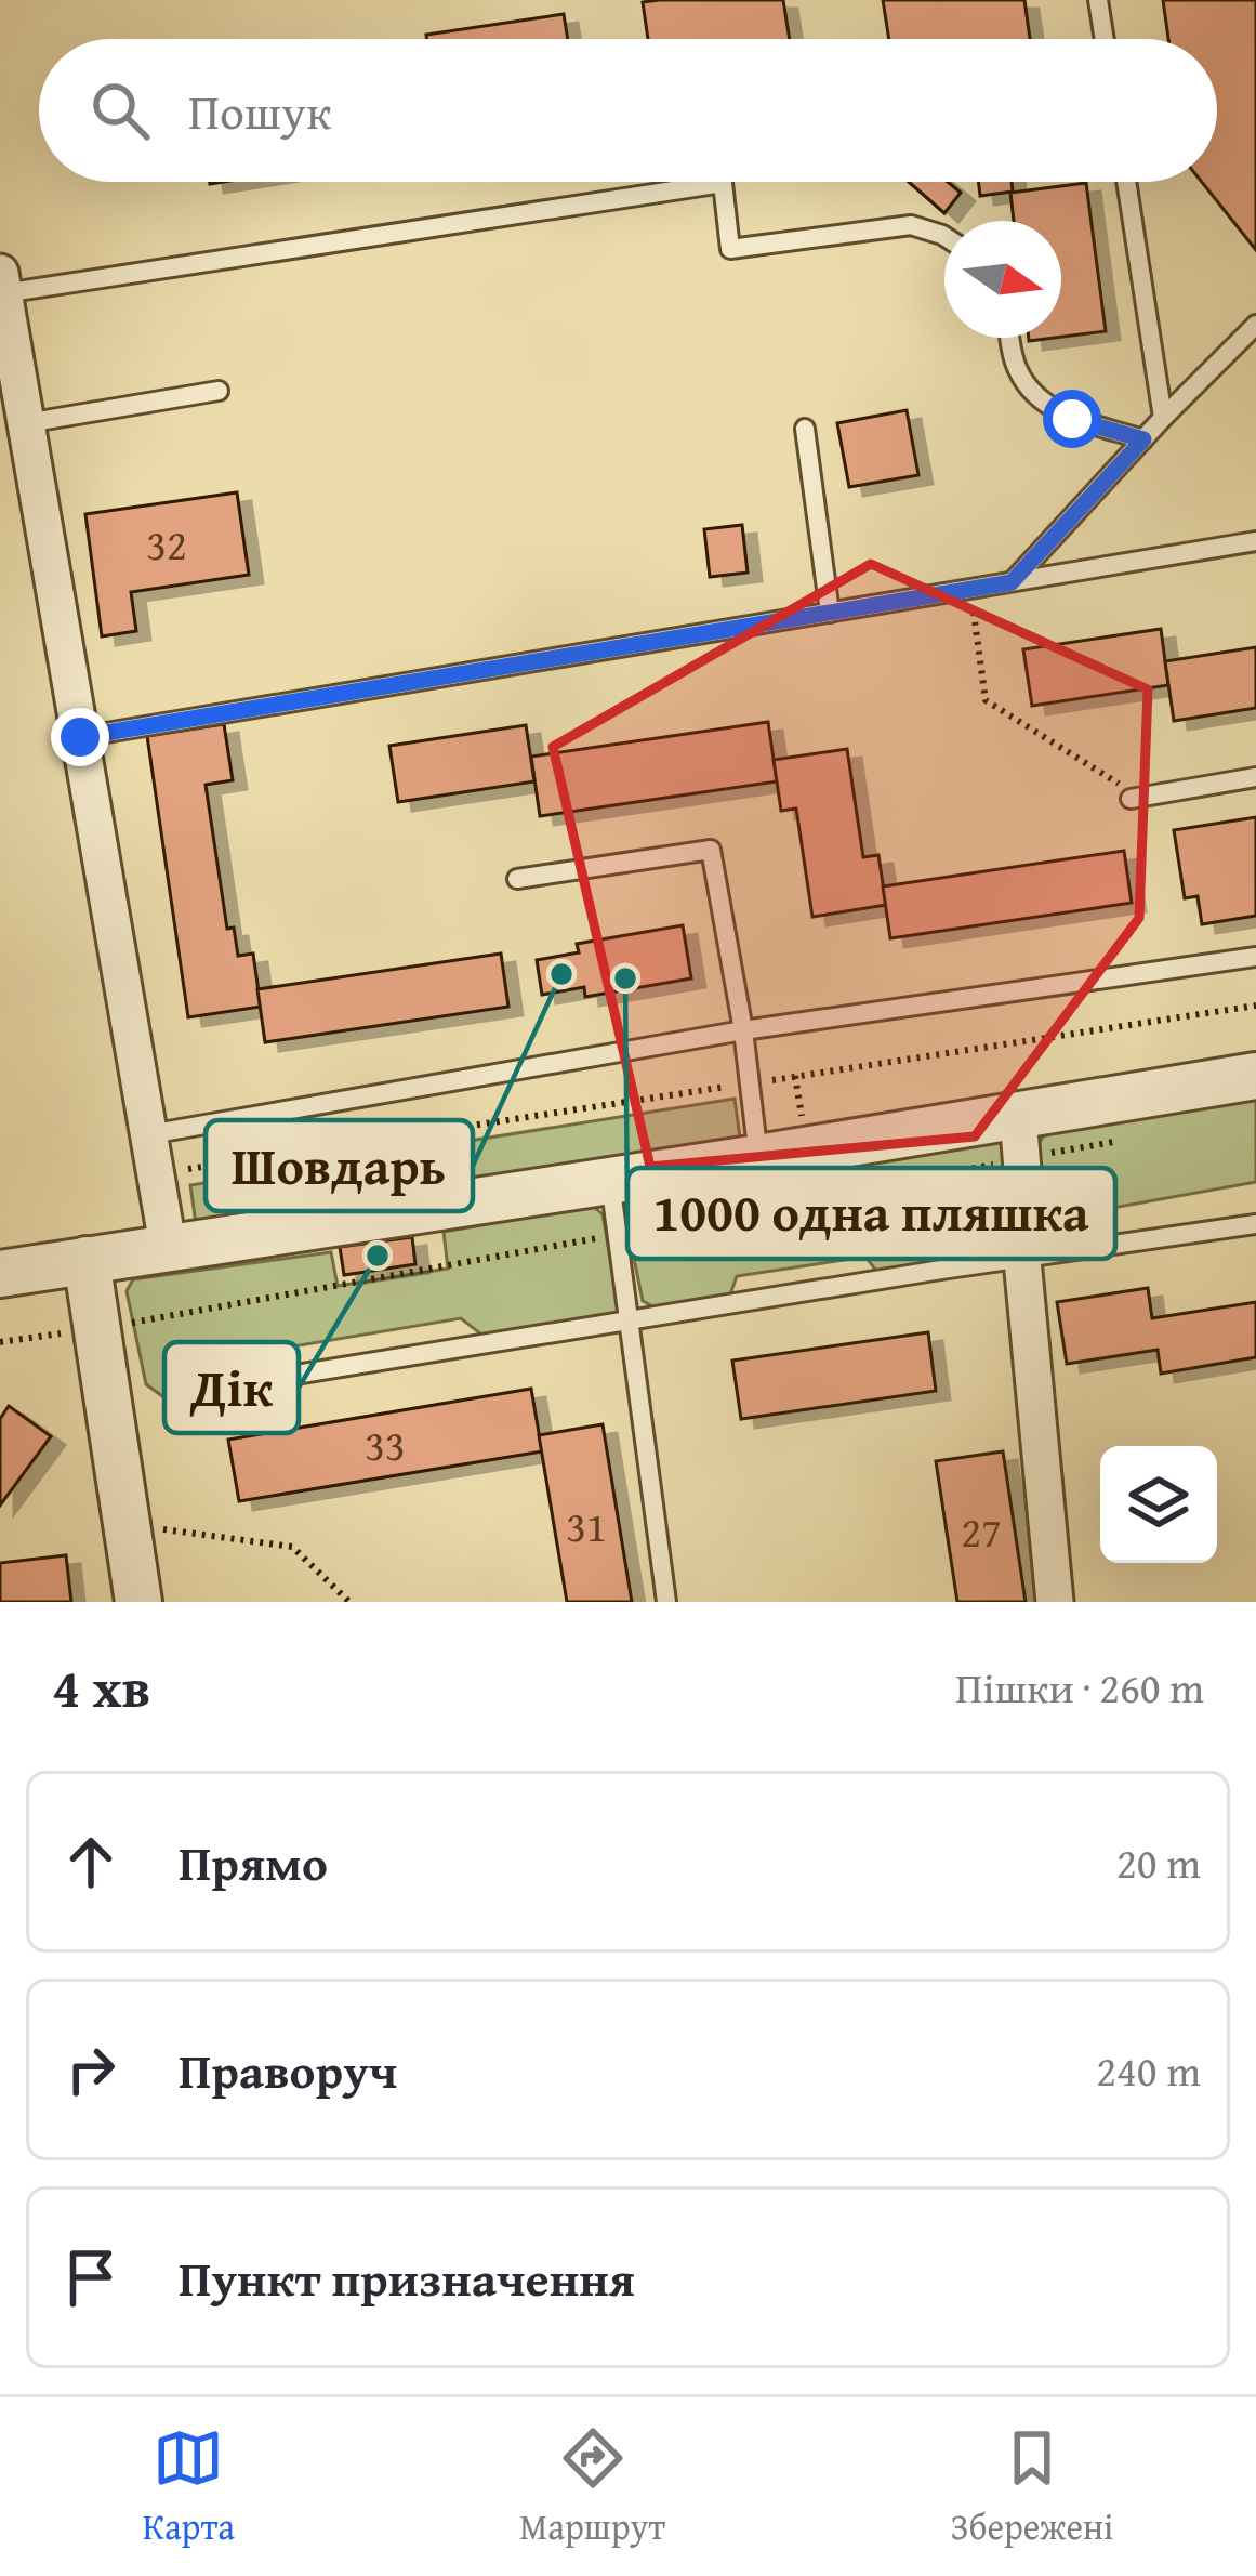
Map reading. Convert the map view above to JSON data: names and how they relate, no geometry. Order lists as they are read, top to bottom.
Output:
{
  "places": ["Шовдарь", "1000 одна пляшка", "Дік"],
  "house_numbers": [
    "32",
    "33",
    "31",
    "27"
  ],
  "north": "right",
  "page": {
    "search": "Пошук",
    "heading": ["4 хв", "Пішки · 260 m"],
    "list": [
      ["Прямо", "20 m"],
      ["Праворуч", "240 m"],
      "Пункт призначення"
    ],
    "nav": ["Карта", "Маршрут", "Збережені"]
  }
}
